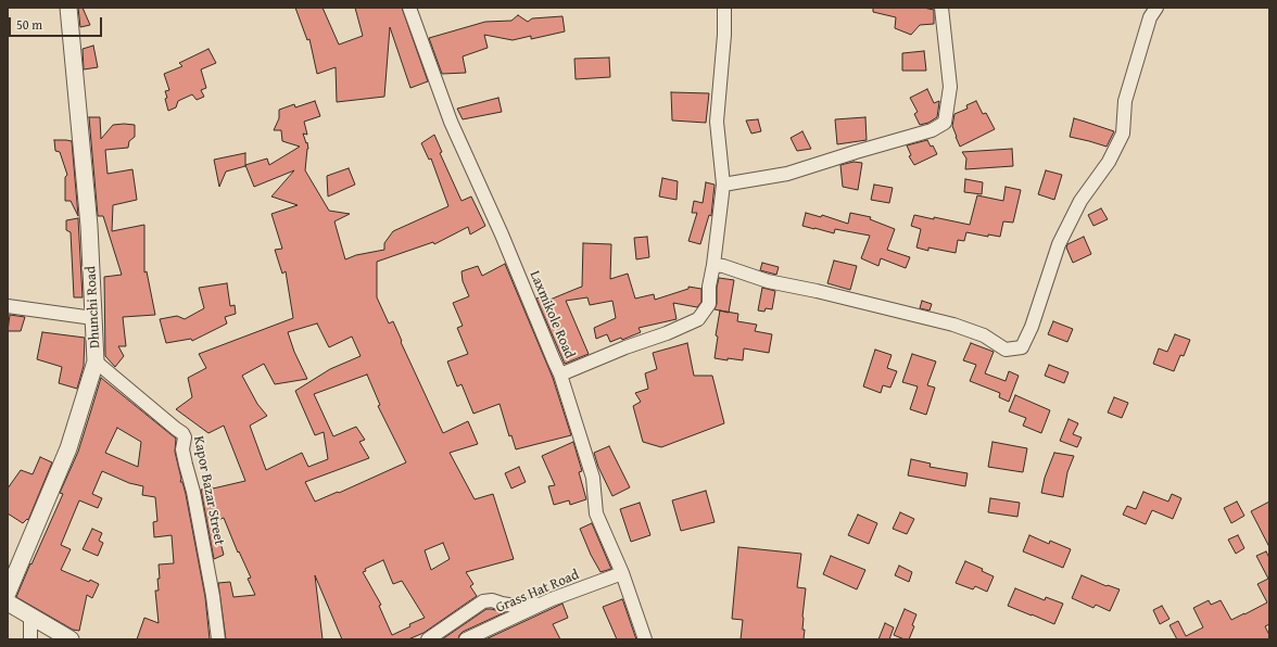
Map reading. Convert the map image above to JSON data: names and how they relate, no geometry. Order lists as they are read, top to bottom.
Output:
{
  "streets": {
    "street": [
      "Dhunchi Road",
      "Laxmikole Road",
      "Kapor Bazar Street",
      "Grass Hat Road"
    ]
  },
  "crossings": [
    ["Dhunchi Road", "Kapor Bazar Street"],
    ["Laxmikole Road", "Grass Hat Road"]
  ],
  "scale_bar": "50 m"
}
